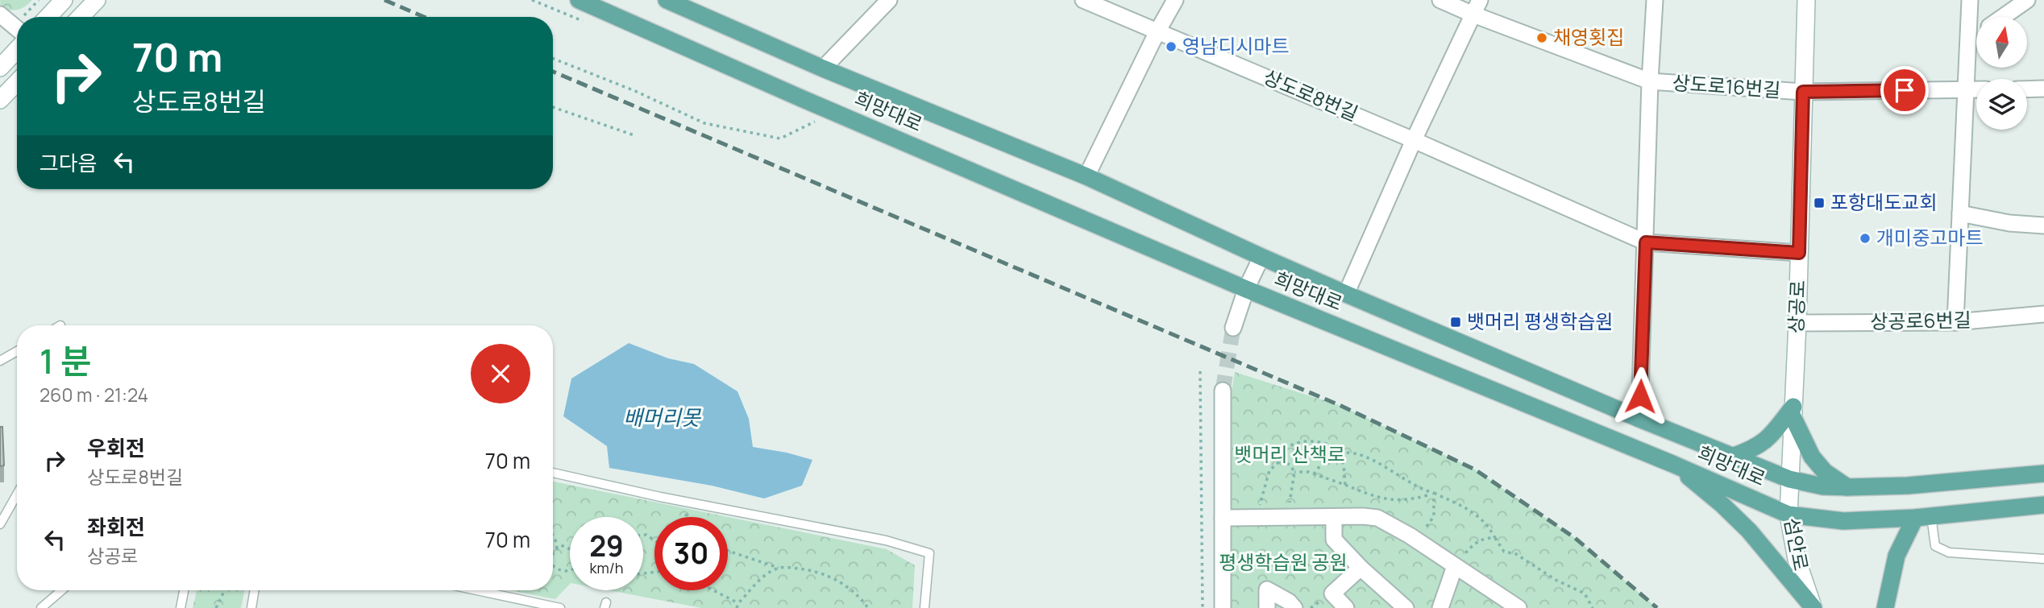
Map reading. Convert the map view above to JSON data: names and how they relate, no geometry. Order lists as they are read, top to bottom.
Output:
{
  "streets": {
    "main road": ["희망대로", "상공로", "섬안로"],
    "street": ["상도로16번길", "상도로8번길", "상공로6번길"]
  },
  "crossings": [
    ["상도로16번길", "상도로8번길"],
    ["상도로16번길", "상공로"],
    ["상도로8번길", "희망대로"],
    ["상도로8번길", "상공로"],
    ["희망대로", "상공로"],
    ["희망대로", "섬안로"],
    ["상공로", "상공로6번길"],
    ["상공로", "섬안로"]
  ],
  "water": ["배머리못"],
  "parks": ["뱃머리 산책로", "평생학습원 공원"],
  "places": {
    "other": ["채영횟집", "영남디시마트", "개미중고마트"],
    "transit": ["포항대도교회", "뱃머리 평생학습원"]
  },
  "north": "top",
  "page": {
    "turn": ["70 m", "상도로8번길"],
    "then": "그다음",
    "heading": ["1 분", "260 m · 21:24"],
    "list": [
      {
        "name": "우회전",
        "note": "상도로8번길",
        "value": "70 m"
      },
      {
        "name": "좌회전",
        "note": "상공로",
        "value": "70 m"
      }
    ],
    "speed": "29 km/h",
    "limit": "30"
  }
}
